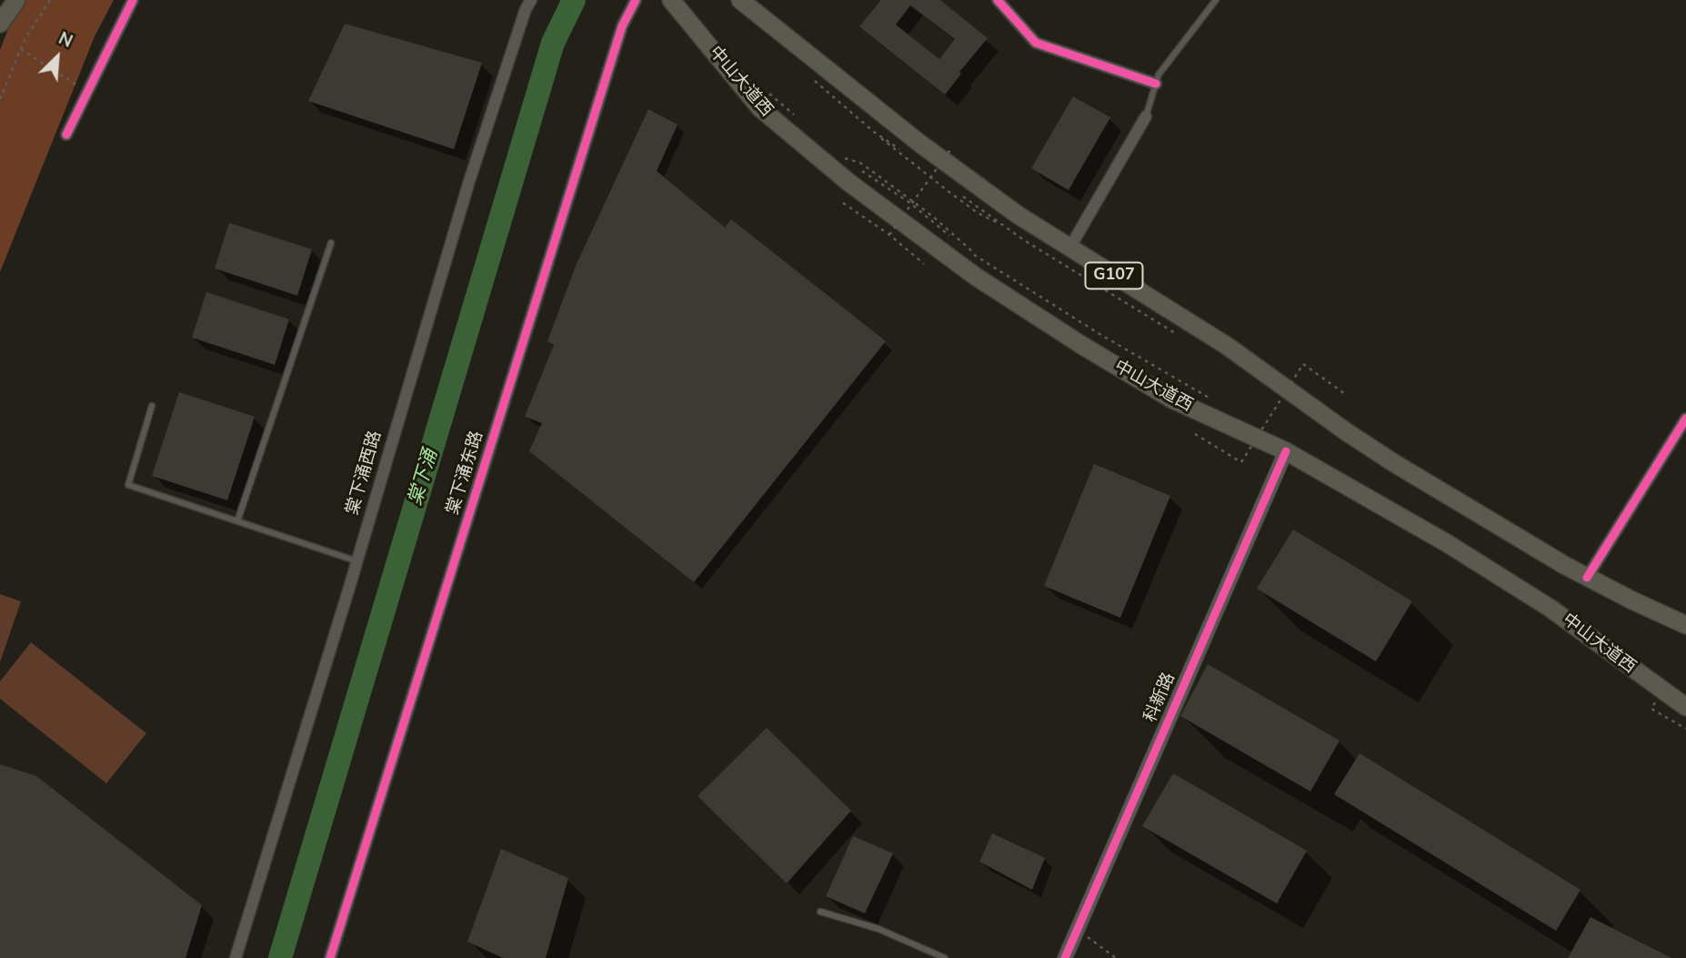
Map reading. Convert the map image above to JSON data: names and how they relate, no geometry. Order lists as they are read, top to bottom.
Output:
{
  "streets": {
    "highway": ["中山大道西", "G107"],
    "street": ["棠下涌西路", "棠下涌东路", "科新路"]
  },
  "crossings": [
    ["中山大道西", "科新路"]
  ],
  "water": ["棠下涌"],
  "north": "top right"
}
